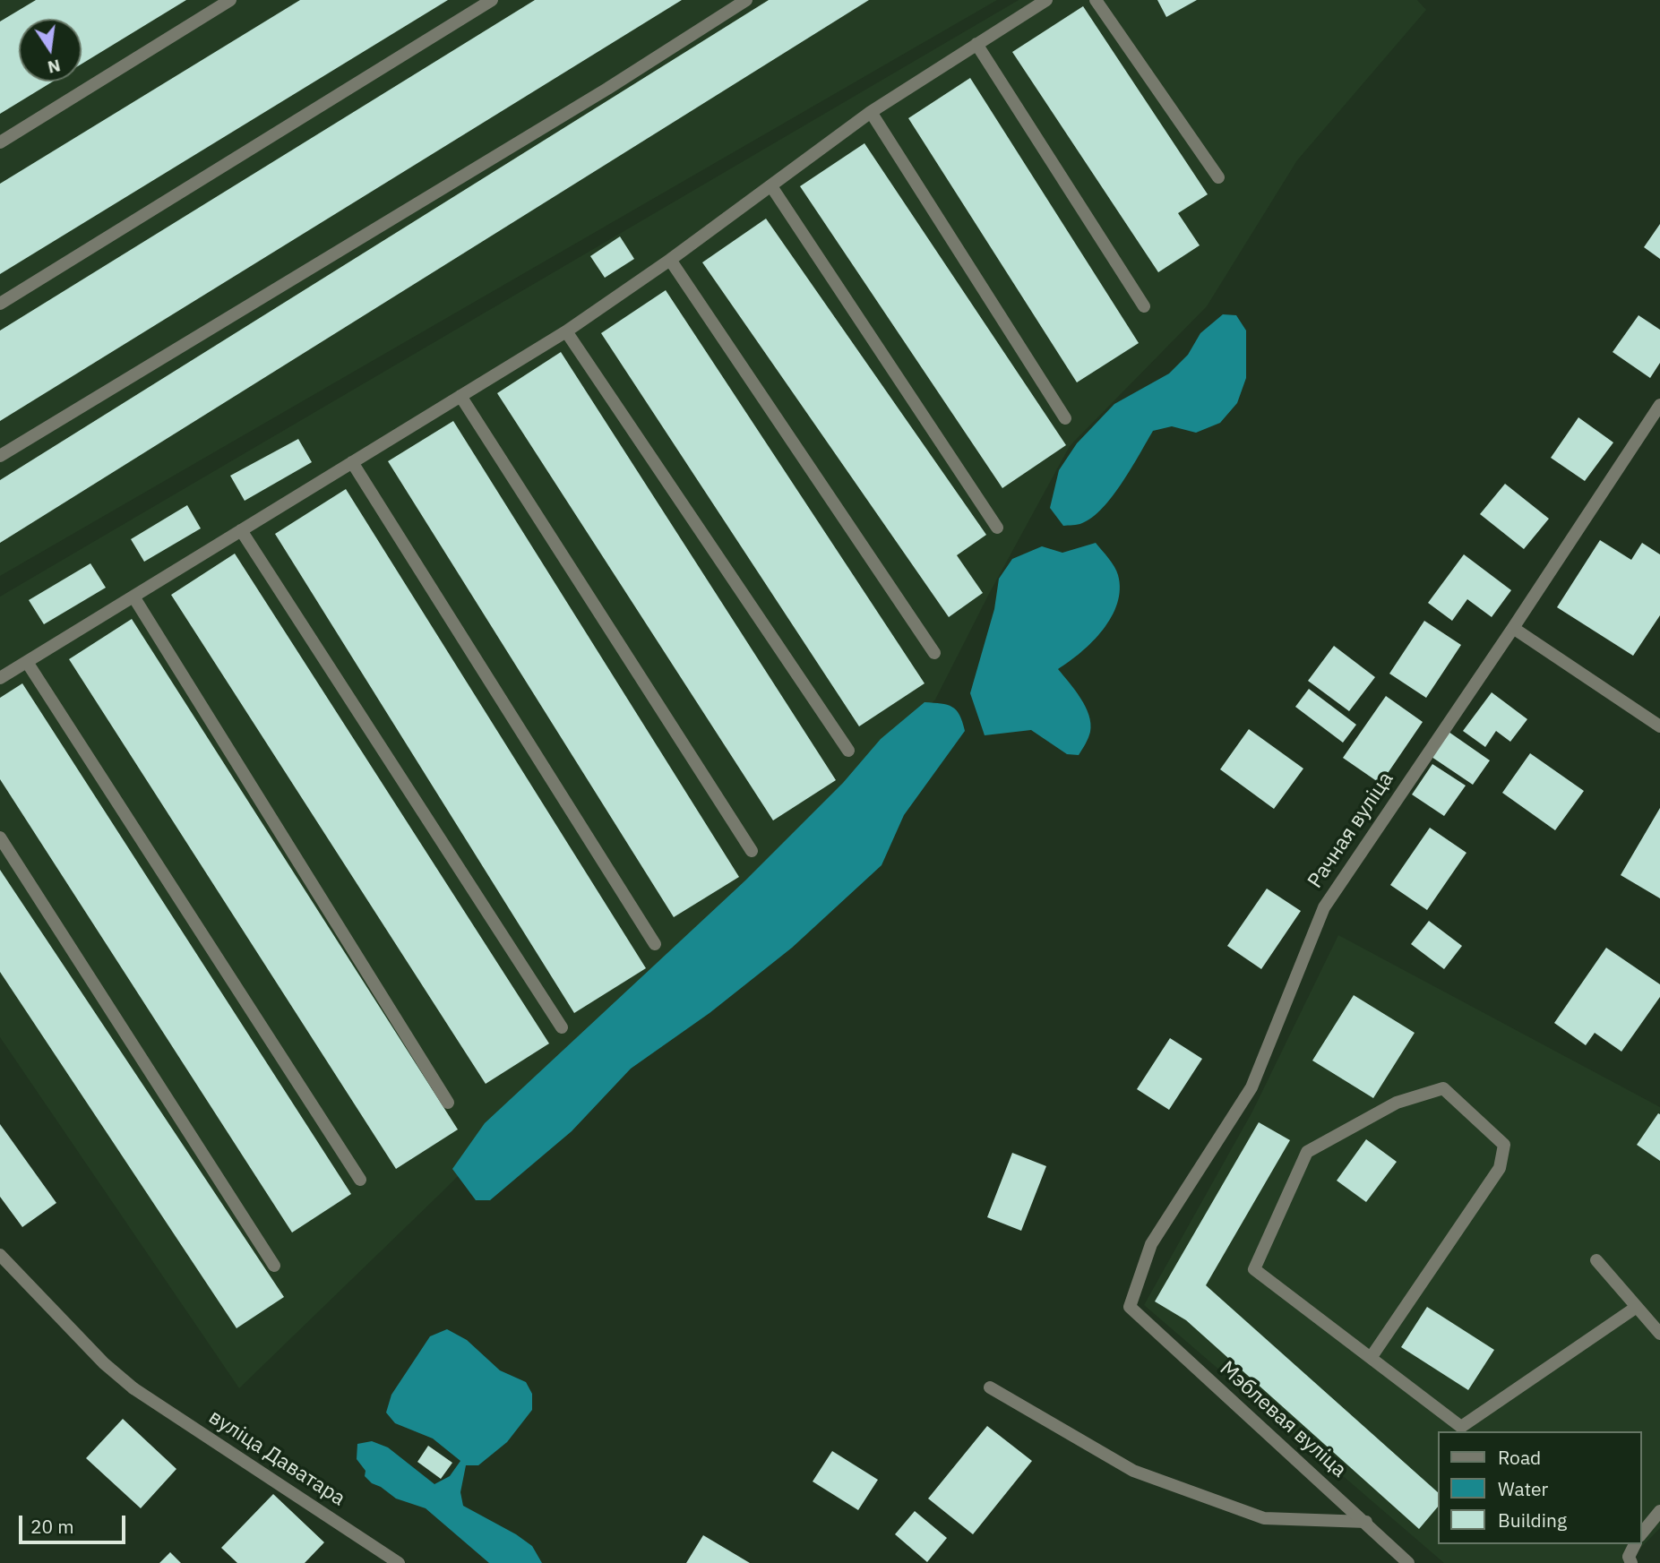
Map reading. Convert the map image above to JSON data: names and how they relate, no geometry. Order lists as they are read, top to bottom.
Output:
{
  "streets": {
    "street": ["Рачная вуліца", "Мэблевая вуліца", "вуліца Даватара"]
  },
  "crossings": [
    ["Рачная вуліца", "Мэблевая вуліца"]
  ],
  "legend": ["Road", "Water", "Building"],
  "scale_bar": "20 m",
  "north": "bottom"
}
